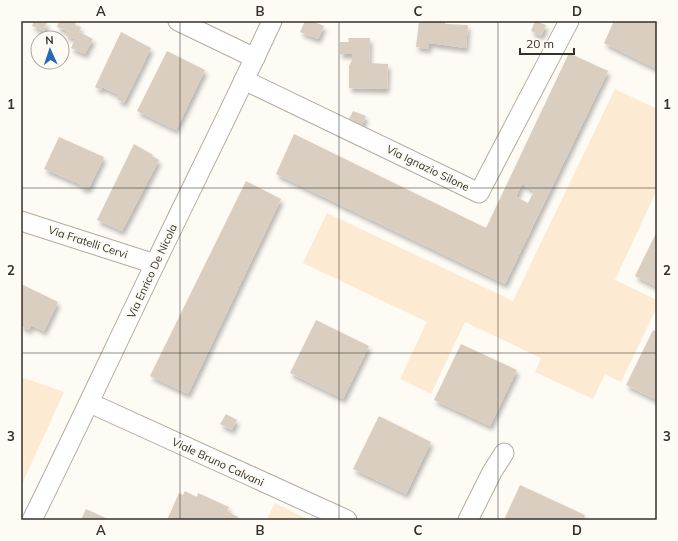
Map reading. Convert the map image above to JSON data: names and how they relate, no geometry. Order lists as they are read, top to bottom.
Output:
{
  "streets": {
    "street": [
      "Via Ignazio Silone",
      "Via Fratelli Cervi",
      "Via Enrico De Nicola",
      "Viale Bruno Calvani"
    ]
  },
  "crossings": [
    ["Via Ignazio Silone", "Via Enrico De Nicola"],
    ["Via Fratelli Cervi", "Via Enrico De Nicola"],
    ["Via Enrico De Nicola", "Viale Bruno Calvani"]
  ],
  "scale_bar": "20 m",
  "north": "top",
  "grid": {
    "columns": [
      "A",
      "B",
      "C",
      "D"
    ],
    "rows": ["1", "2", "3"]
  }
}
